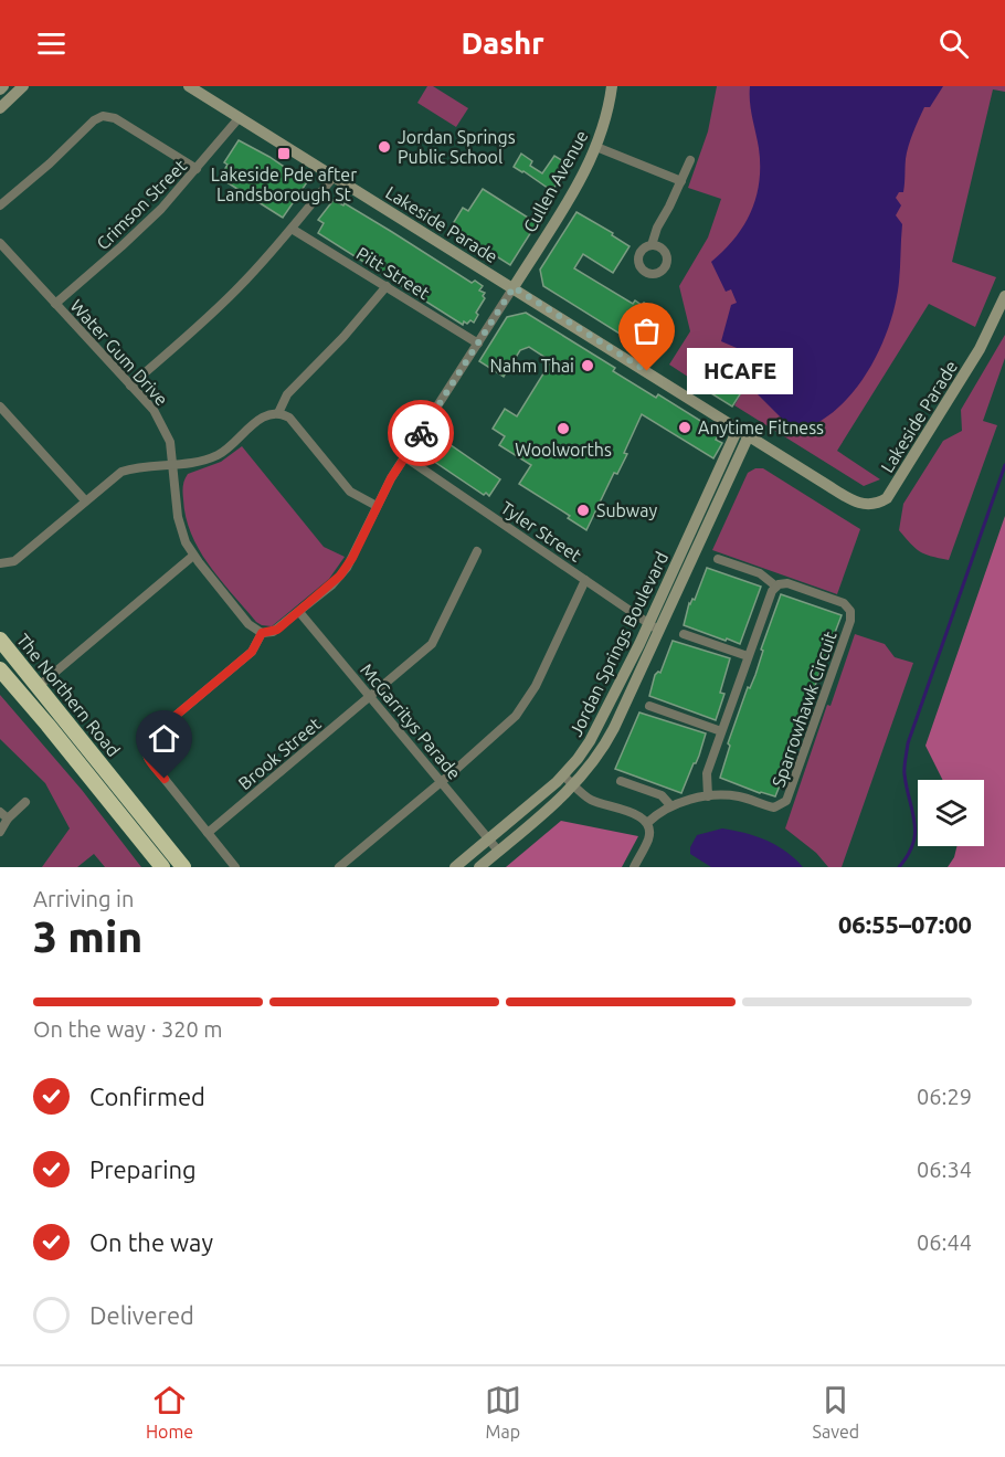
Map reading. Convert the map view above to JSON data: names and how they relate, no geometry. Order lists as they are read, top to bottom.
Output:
{
  "streets": {
    "highway": ["The Northern Road"],
    "street": [
      "Cullen Avenue",
      "Crimson Street",
      "Lakeside Parade",
      "Pitt Street",
      "Water Gum Drive",
      "Tyler Street",
      "Jordan Springs Boulevard",
      "Sparrowhawk Circuit",
      "McGarritys Parade",
      "Brook Street"
    ]
  },
  "crossings": [
    ["Cullen Avenue", "Lakeside Parade"],
    ["Crimson Street", "Lakeside Parade"],
    ["Crimson Street", "Water Gum Drive"],
    ["Lakeside Parade", "Jordan Springs Boulevard"],
    ["Tyler Street", "Jordan Springs Boulevard"],
    ["Jordan Springs Boulevard", "McGarritys Parade"],
    ["McGarritys Parade", "Brook Street"]
  ],
  "places": {
    "other": [
      "Jordan Springs Public School",
      "Nahm Thai",
      "HCAFE",
      "Anytime Fitness",
      "Woolworths",
      "Subway"
    ],
    "transit": ["Lakeside Pde after Landsborough St"]
  },
  "page": {
    "header": "Dashr",
    "bubble": "HCAFE",
    "heading": ["3 min", "Arriving in", "06:55–07:00"],
    "bar": "On the way · 320 m",
    "list": [
      ["Confirmed", "06:29"],
      ["Preparing", "06:34"],
      ["On the way", "06:44"],
      "Delivered"
    ],
    "tabs": ["Home", "Map", "Saved"]
  }
}
